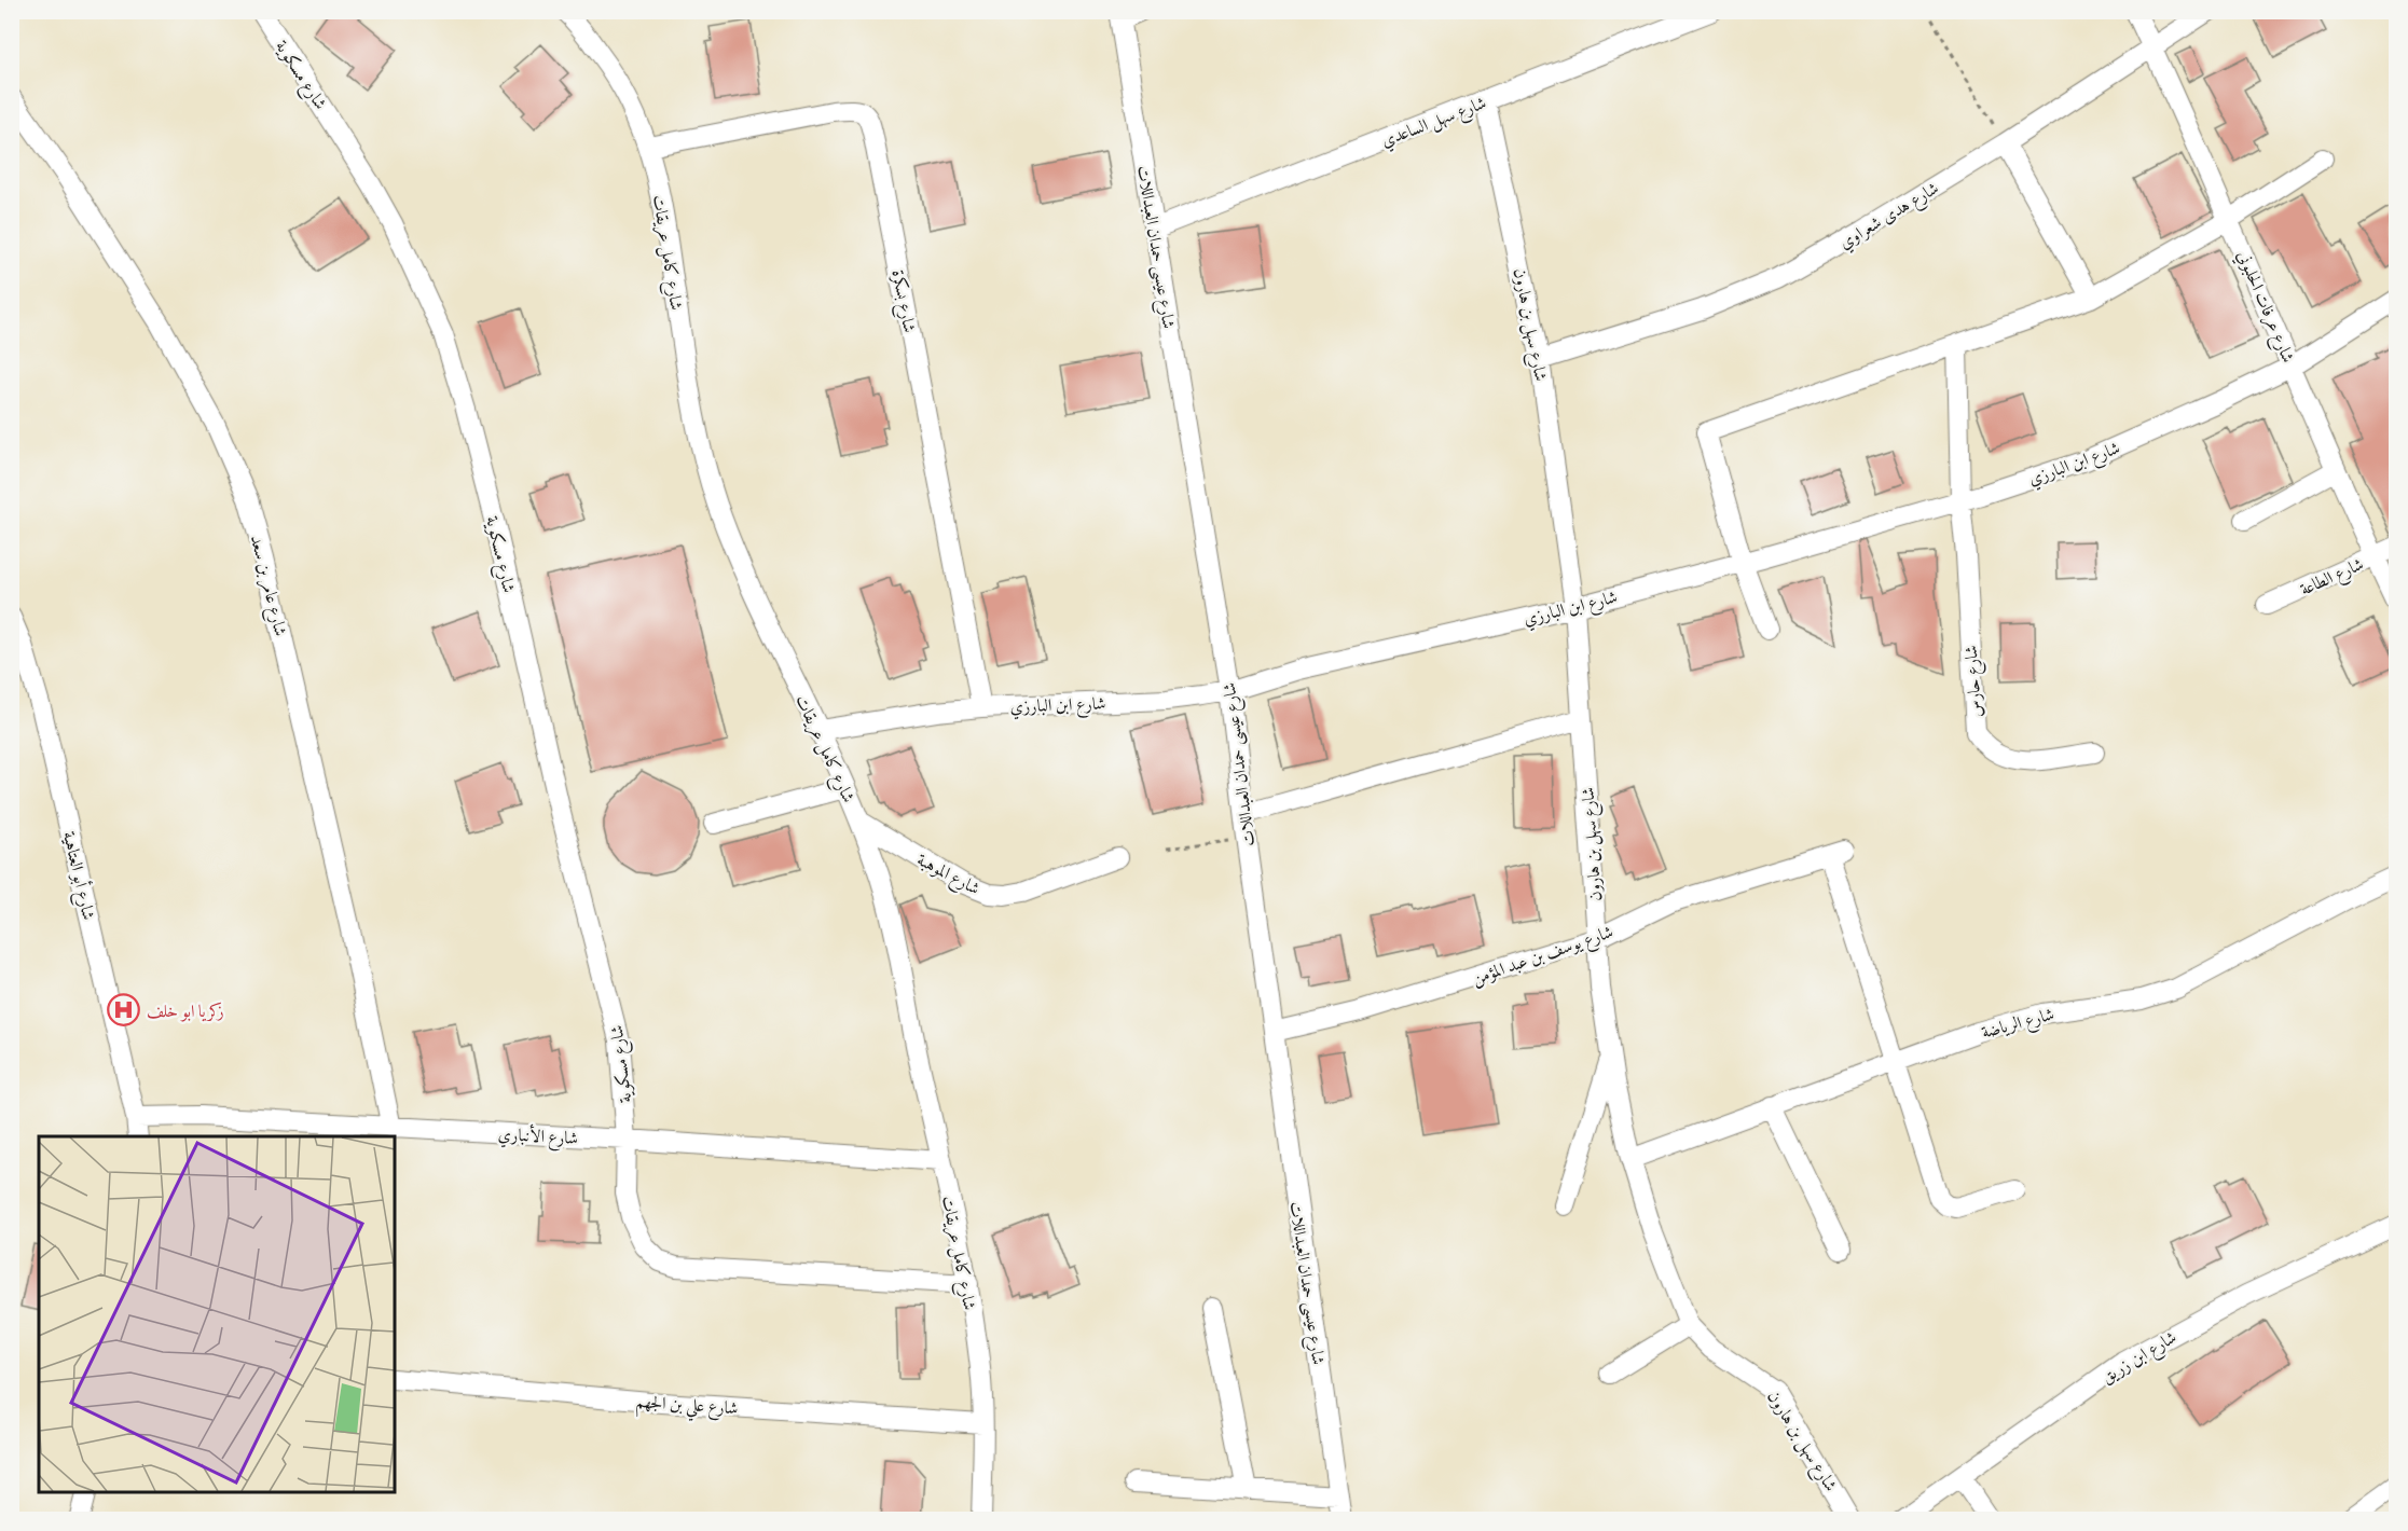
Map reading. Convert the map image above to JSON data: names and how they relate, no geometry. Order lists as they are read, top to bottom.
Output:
{
  "streets": {
    "street": [
      "شارع مسكوية",
      "شارع سهل الساعدي",
      "شارع هدى شعراوي",
      "شارع عيسى حمدان العبداللات",
      "شارع كامل عريقات",
      "شارع بسكرة",
      "شارع عرفات الحلبوني",
      "شارع سهل بن هارون",
      "شارع ابن البارزي",
      "شارع الطاعة",
      "شارع عامر بن سعد",
      "شارع حارس",
      "شارع الموهبة",
      "شارع أبو العتاهية",
      "شارع يوسف بن عبد المؤمن",
      "شارع الرياضة",
      "شارع الأنباري",
      "شارع ابن زريق",
      "شارع علي بن الجهم"
    ]
  },
  "crossings": [
    ["شارع مسكوية", "شارع كامل عريقات"],
    ["شارع مسكوية", "شارع الأنباري"],
    ["شارع سهل الساعدي", "شارع عيسى حمدان العبداللات"],
    ["شارع سهل الساعدي", "شارع سهل بن هارون"],
    ["شارع هدى شعراوي", "شارع عرفات الحلبوني"],
    ["شارع هدى شعراوي", "شارع سهل بن هارون"],
    ["شارع عيسى حمدان العبداللات", "شارع ابن البارزي"],
    ["شارع عيسى حمدان العبداللات", "شارع يوسف بن عبد المؤمن"],
    ["شارع كامل عريقات", "شارع بسكرة"],
    ["شارع كامل عريقات", "شارع ابن البارزي"],
    ["شارع كامل عريقات", "شارع الموهبة"],
    ["شارع كامل عريقات", "شارع الأنباري"],
    ["شارع كامل عريقات", "شارع علي بن الجهم"],
    ["شارع بسكرة", "شارع ابن البارزي"],
    ["شارع عرفات الحلبوني", "شارع ابن البارزي"],
    ["شارع عرفات الحلبوني", "شارع الطاعة"],
    ["شارع سهل بن هارون", "شارع ابن البارزي"],
    ["شارع سهل بن هارون", "شارع يوسف بن عبد المؤمن"],
    ["شارع سهل بن هارون", "شارع الرياضة"],
    ["شارع ابن البارزي", "شارع حارس"],
    ["شارع عامر بن سعد", "شارع الأنباري"],
    ["شارع أبو العتاهية", "شارع الأنباري"],
    ["شارع يوسف بن عبد المؤمن", "شارع الرياضة"]
  ],
  "places": {
    "hospital": ["زكريا ابو خلف"]
  }
}
